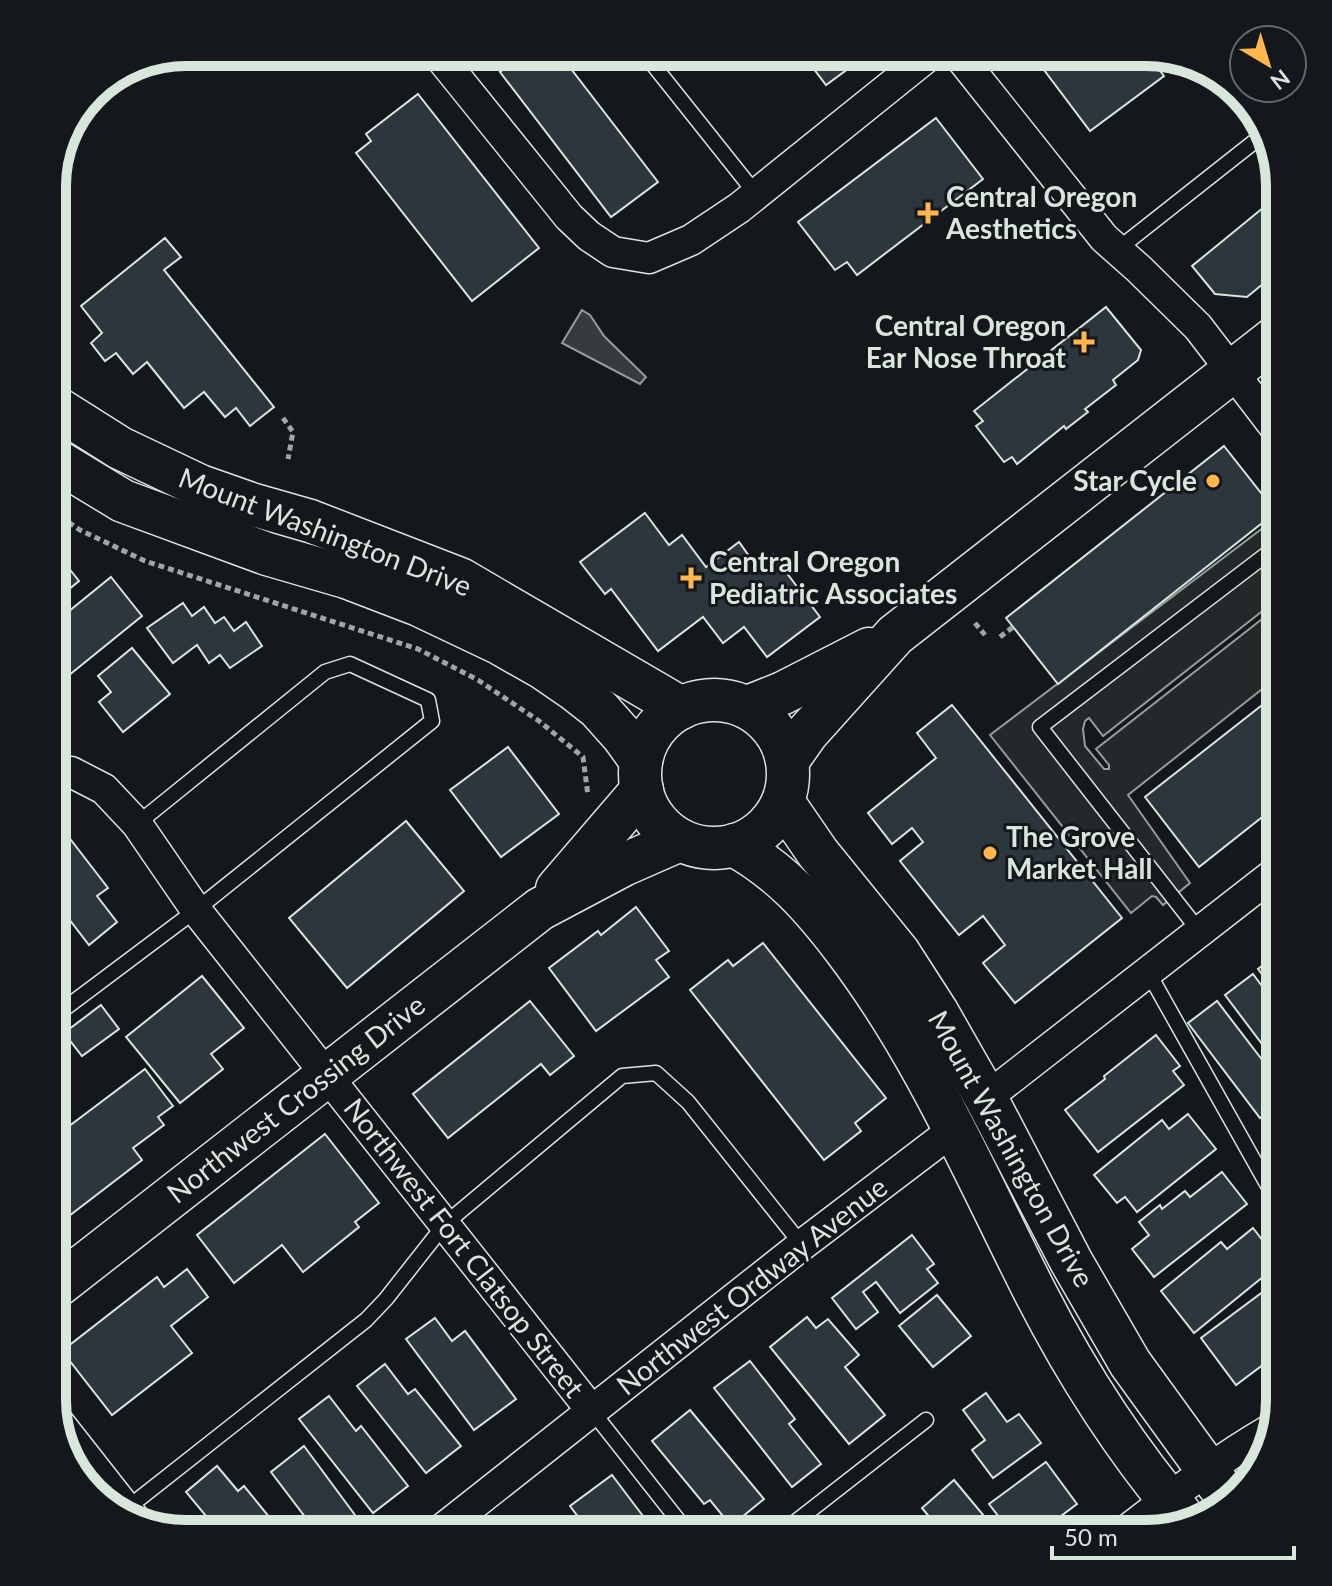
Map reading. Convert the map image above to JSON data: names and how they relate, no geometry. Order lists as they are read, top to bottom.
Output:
{
  "streets": {
    "main road": ["Mount Washington Drive", "Northwest Crossing Drive"],
    "street": ["Northwest Fort Clatsop Street", "Northwest Ordway Avenue"]
  },
  "crossings": [
    ["Mount Washington Drive", "Northwest Crossing Drive"],
    ["Mount Washington Drive", "Northwest Ordway Avenue"],
    ["Northwest Crossing Drive", "Northwest Fort Clatsop Street"],
    ["Northwest Fort Clatsop Street", "Northwest Ordway Avenue"]
  ],
  "places": {
    "health": ["Central Oregon Aesthetics", "Central Oregon Ear Nose Throat", "Central Oregon Pediatric Associates"],
    "other": ["Star Cycle", "The Grove Market Hall"]
  },
  "scale_bar": "50 m",
  "north": "bottom right"
}
